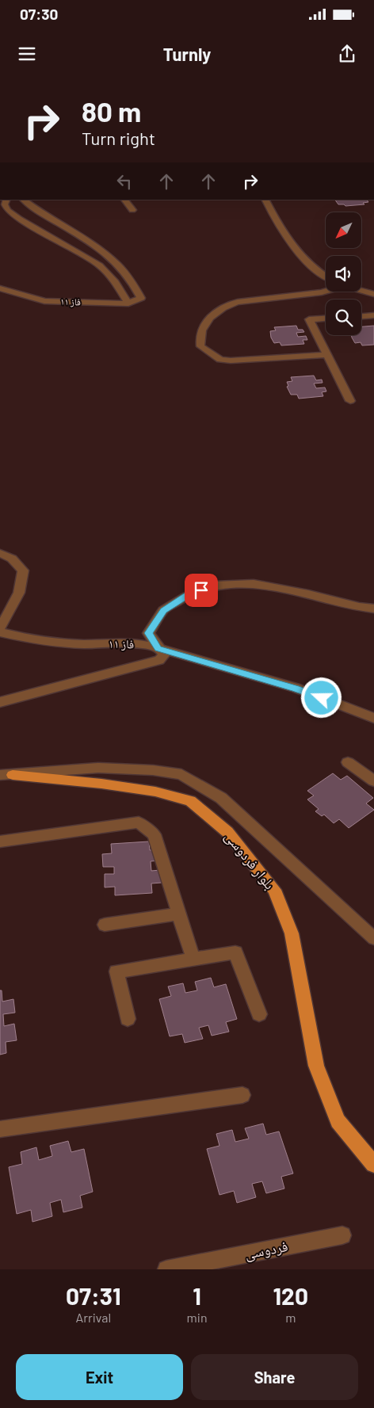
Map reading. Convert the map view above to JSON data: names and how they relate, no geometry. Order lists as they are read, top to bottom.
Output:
{
  "streets": {
    "main road": ["بلوار فردوسی"],
    "street": ["فاز ۱۱", "فردوسی"]
  },
  "north": "bottom left",
  "page": {
    "status": "07:30",
    "header": "Turnly",
    "turn": ["80 m", "Turn right"],
    "eta": [
      "07:31",
      "Arrival",
      "1",
      "min",
      "120",
      "m"
    ],
    "buttons": ["Exit", "Share"]
  }
}
